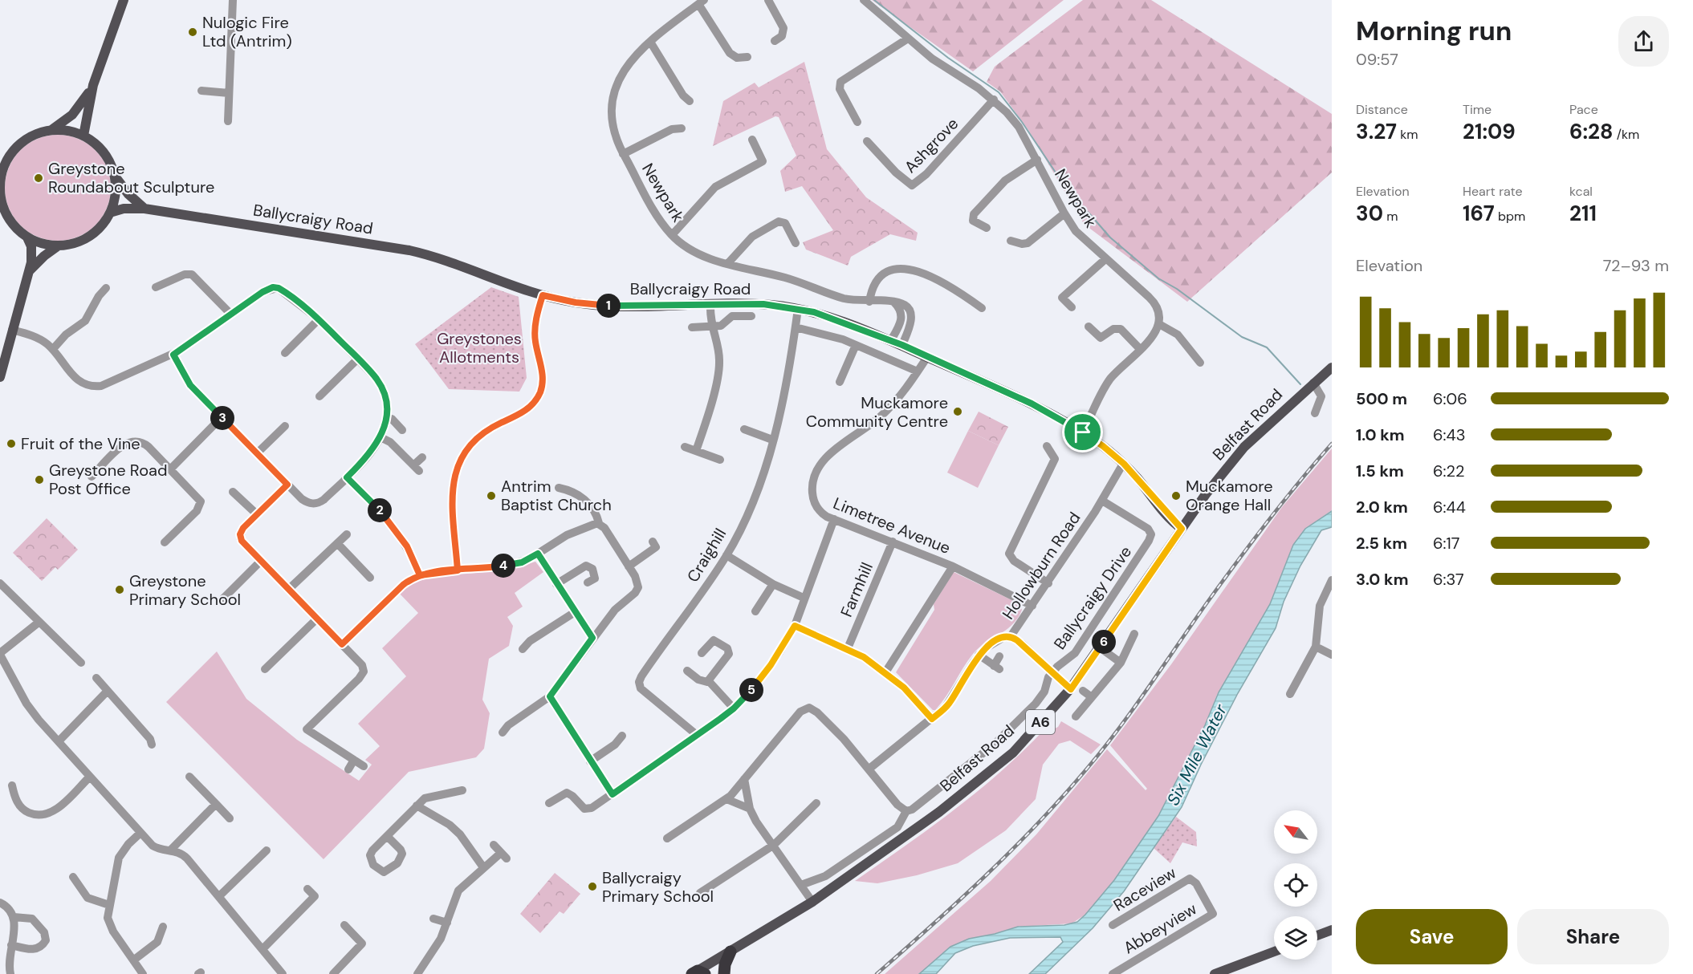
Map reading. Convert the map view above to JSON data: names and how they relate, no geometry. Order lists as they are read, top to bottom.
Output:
{
  "streets": {
    "main road": ["Ballycraigy Road", "Belfast Road", "A6"],
    "street": [
      "Ashgrove",
      "Newpark",
      "Limetree Avenue",
      "Craighill",
      "Hollowburn Road",
      "Farmhill",
      "Ballycraigy Drive",
      "Raceview",
      "Abbeyview"
    ]
  },
  "crossings": [
    ["Ashgrove", "Newpark"],
    ["Ballycraigy Road", "Belfast Road"],
    ["Ballycraigy Road", "Limetree Avenue"],
    ["Ballycraigy Road", "Craighill"],
    ["Ballycraigy Road", "Hollowburn Road"],
    ["Limetree Avenue", "Hollowburn Road"],
    ["Limetree Avenue", "Farmhill"],
    ["Hollowburn Road", "Ballycraigy Drive"],
    ["Raceview", "Abbeyview"]
  ],
  "water": ["Six Mile Water"],
  "parks": ["Greystones Allotments"],
  "places": [
    "Nulogic Fire Ltd (Antrim)",
    "Greystone Roundabout Sculpture",
    "Muckamore Community Centre",
    "Fruit of the Vine",
    "Greystone Road Post Office",
    "Antrim Baptist Church",
    "Muckamore Orange Hall",
    "Greystone Primary School",
    "Ballycraigy Primary School"
  ],
  "north": "top left",
  "page": {
    "heading": ["Morning run", "09:57"],
    "stats": [
      ["Distance", "3.27 km"],
      ["Time", "21:09"],
      ["Pace", "6:28 /km"],
      ["Elevation", "30 m"],
      ["Heart rate", "167 bpm"],
      ["kcal", "211"]
    ],
    "chart": ["Elevation", "72–93 m"],
    "pins": [
      "1",
      "3",
      "2",
      "4",
      "6",
      "5"
    ],
    "list": [
      {
        "name": "500 m",
        "note": "6:06"
      },
      {
        "name": "1.0 km",
        "note": "6:43"
      },
      {
        "name": "1.5 km",
        "note": "6:22"
      },
      {
        "name": "2.0 km",
        "note": "6:44"
      },
      {
        "name": "2.5 km",
        "note": "6:17"
      },
      {
        "name": "3.0 km",
        "note": "6:37"
      }
    ],
    "buttons": ["Save", "Share"]
  }
}
